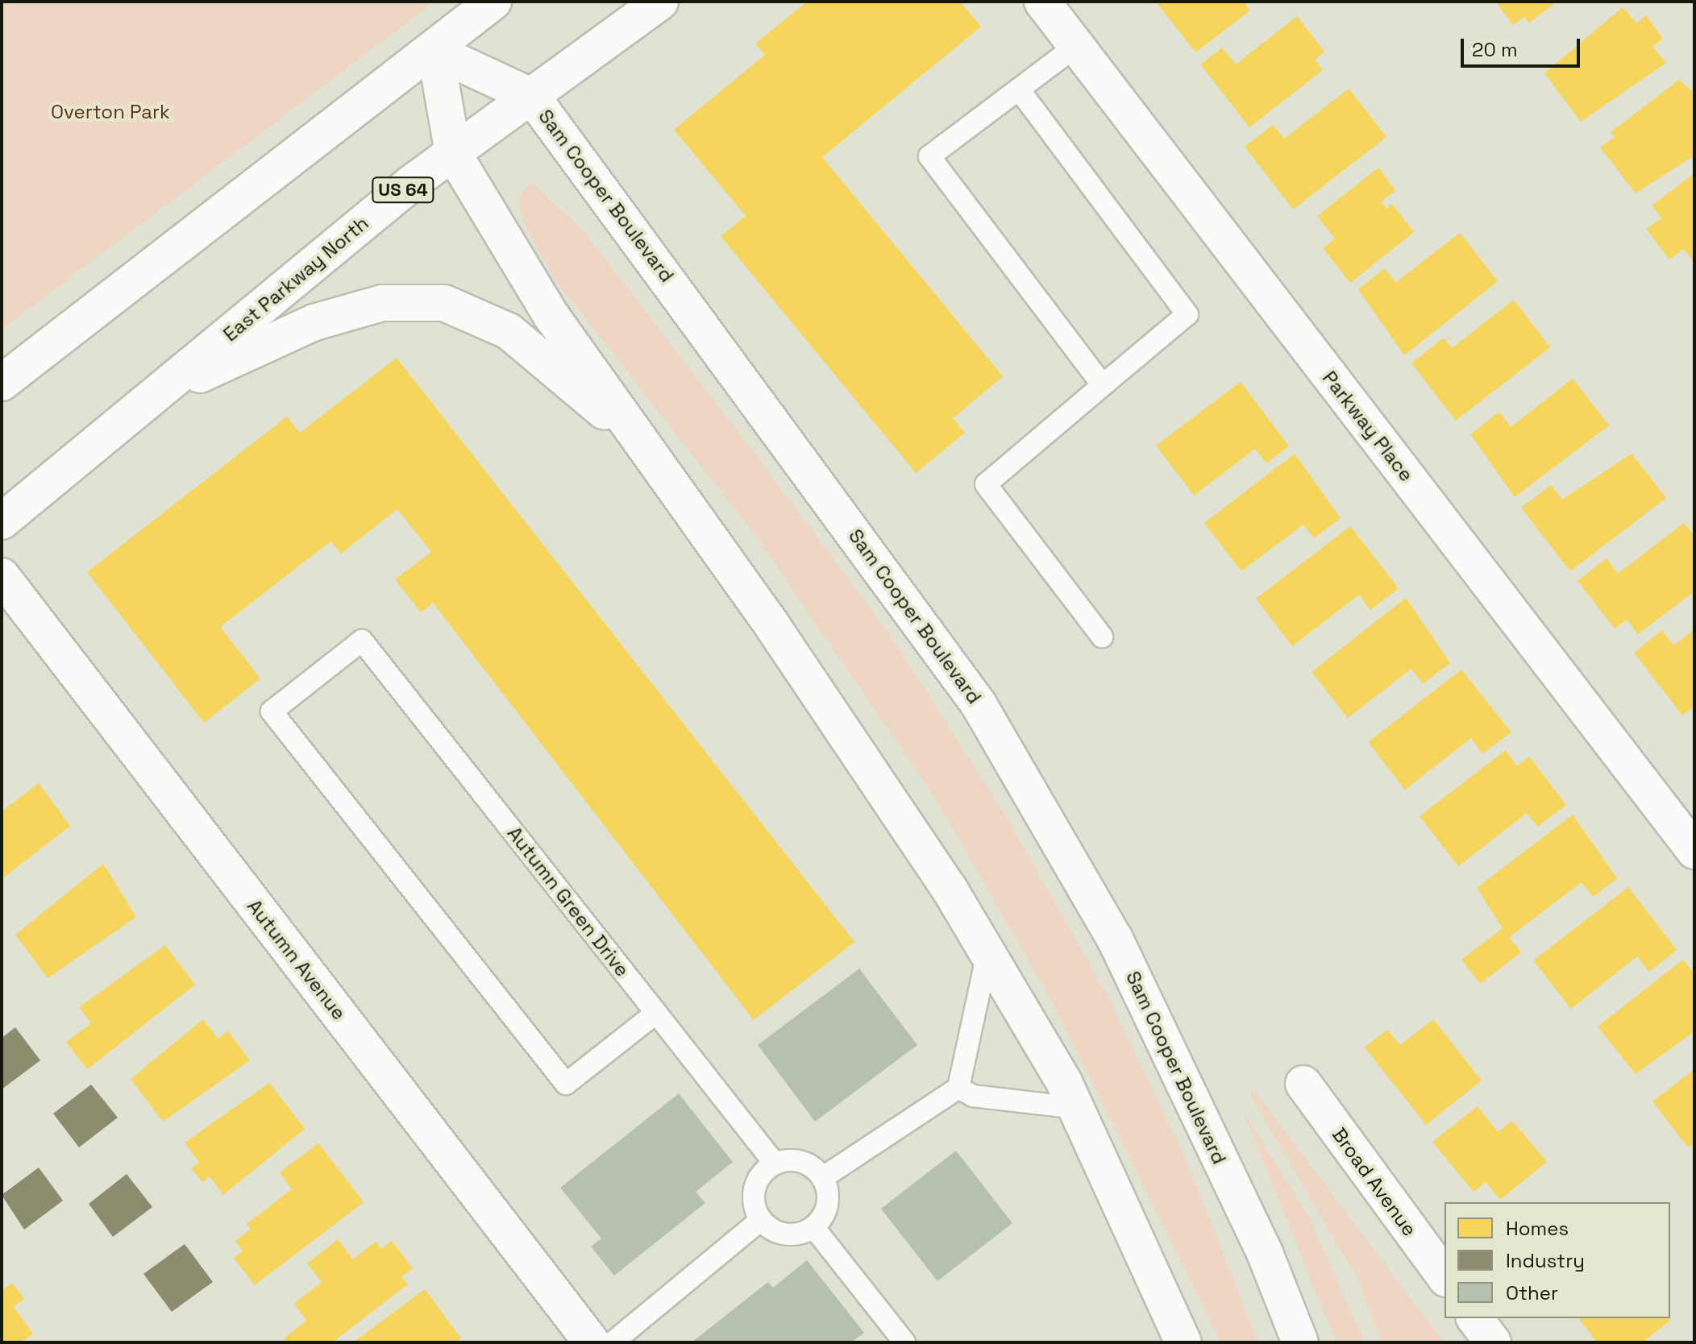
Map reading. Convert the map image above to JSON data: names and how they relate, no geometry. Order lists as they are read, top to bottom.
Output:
{
  "streets": {
    "main road": [
      "US 64",
      "Sam Cooper Boulevard",
      "East Parkway North",
      "Parkway Place",
      "Autumn Avenue",
      "Broad Avenue"
    ],
    "lane": ["Autumn Green Drive"]
  },
  "crossings": [
    ["Sam Cooper Boulevard", "East Parkway North"]
  ],
  "parks": ["Overton Park"],
  "legend": ["Homes", "Industry", "Other"],
  "scale_bar": "20 m"
}
